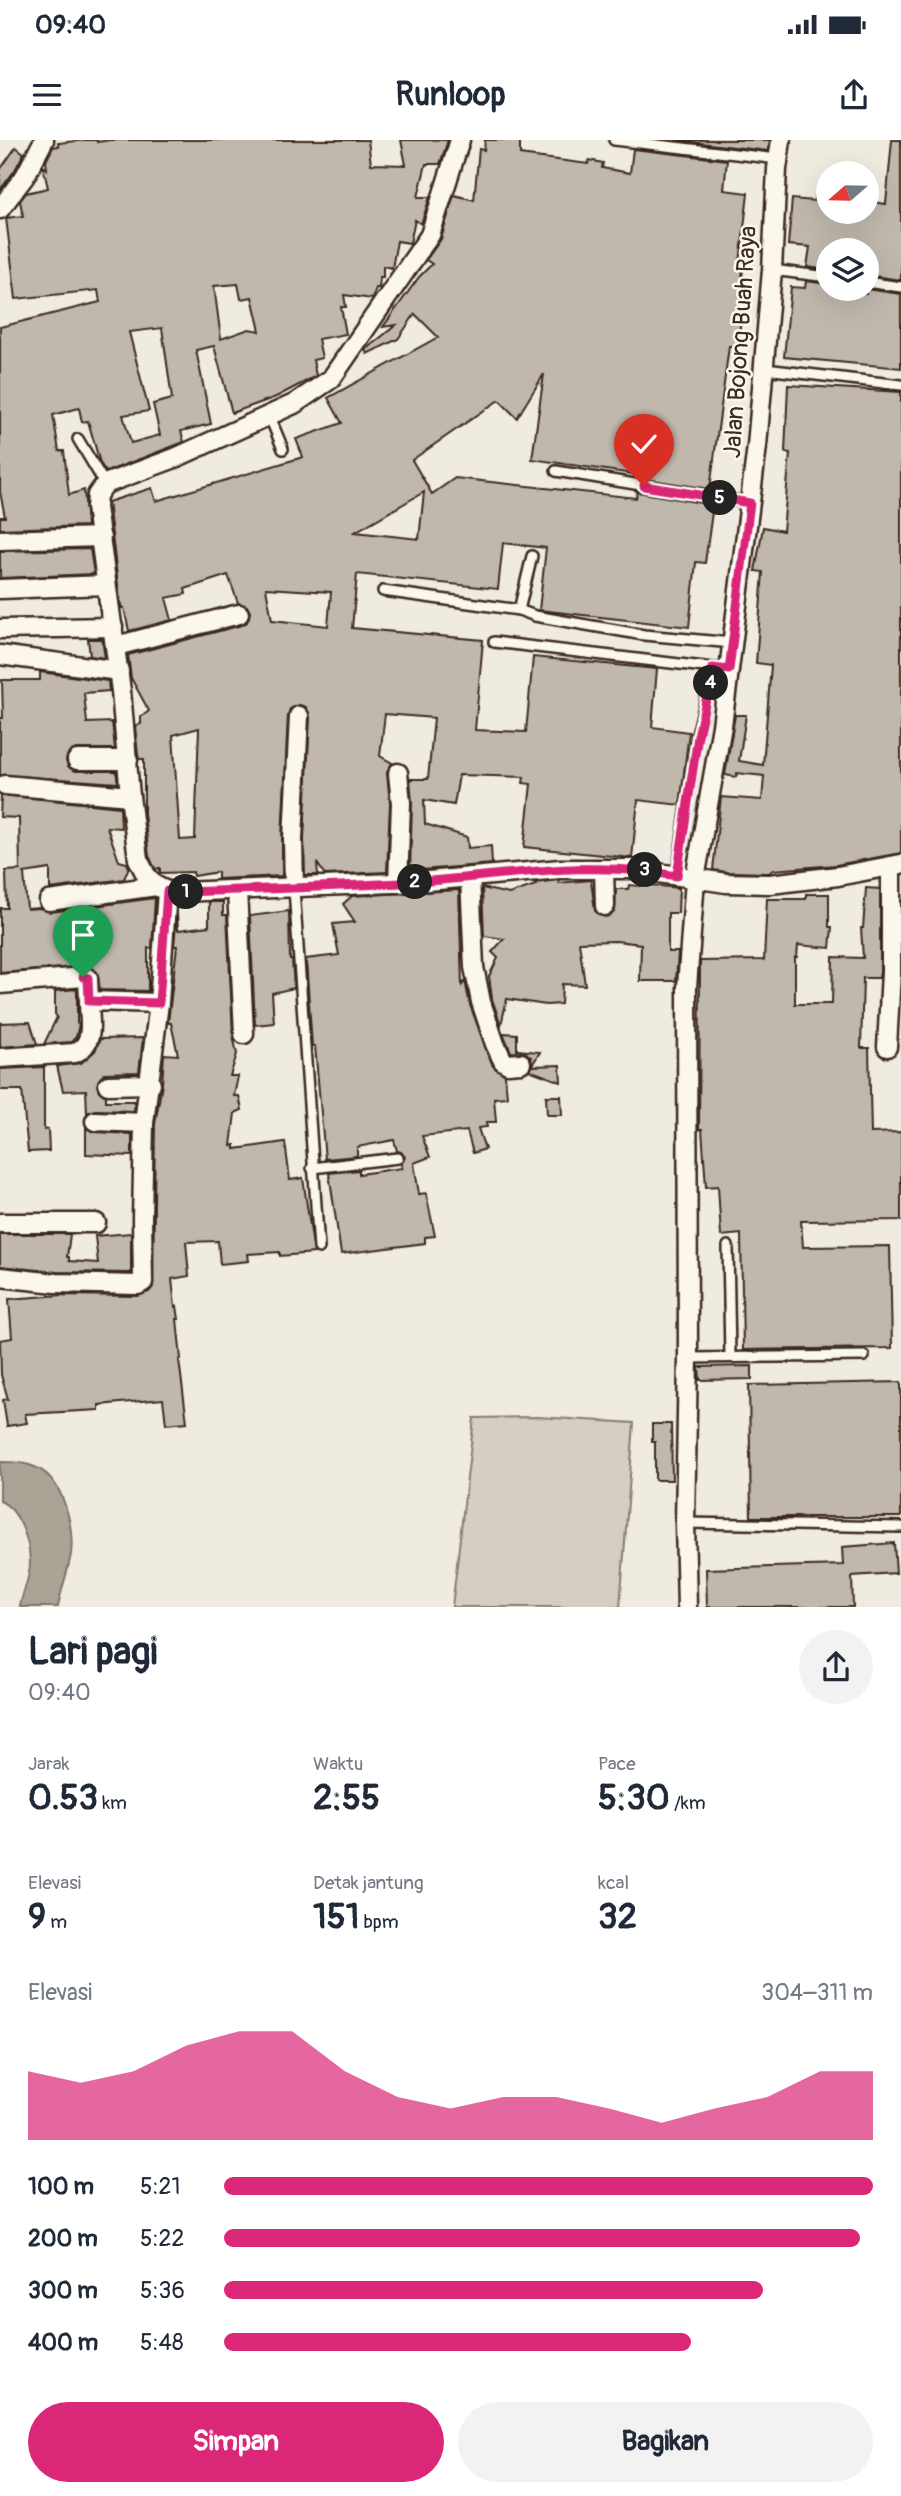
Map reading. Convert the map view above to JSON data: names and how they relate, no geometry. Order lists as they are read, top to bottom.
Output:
{
  "streets": {
    "street": ["Jalan Bojong Buah Raya"]
  },
  "north": "left",
  "page": {
    "status": "09:40",
    "header": "Runloop",
    "pins": [
      "5",
      "4",
      "3",
      "2",
      "1"
    ],
    "heading": ["Lari pagi", "09:40"],
    "stats": [
      ["Jarak", "0.53 km"],
      ["Waktu", "2:55"],
      ["Pace", "5:30 /km"],
      ["Elevasi", "9 m"],
      ["Detak jantung", "151 bpm"],
      ["kcal", "32"]
    ],
    "chart": ["Elevasi", "304–311 m"],
    "list": [
      {
        "name": "100 m",
        "note": "5:21"
      },
      {
        "name": "200 m",
        "note": "5:22"
      },
      {
        "name": "300 m",
        "note": "5:36"
      },
      {
        "name": "400 m",
        "note": "5:48"
      }
    ],
    "buttons": ["Simpan", "Bagikan"]
  }
}
